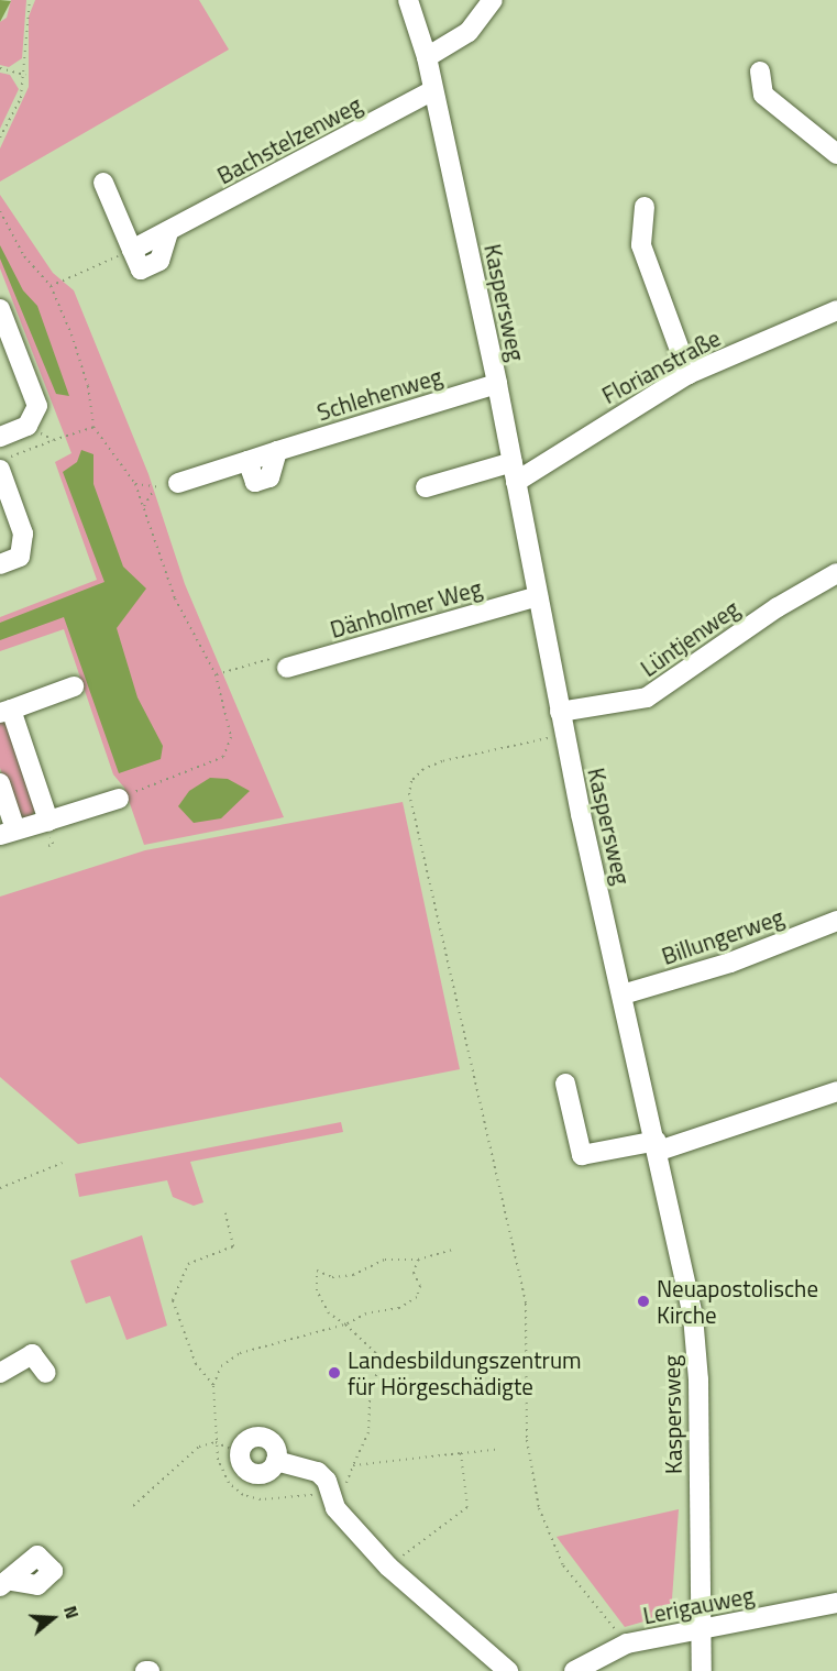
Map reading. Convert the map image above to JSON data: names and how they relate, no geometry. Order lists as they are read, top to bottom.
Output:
{
  "streets": {
    "street": [
      "Bachstelzenweg",
      "Kaspersweg",
      "Florianstraße",
      "Schlehenweg",
      "Dänholmer Weg",
      "Lüntjenweg",
      "Billungerweg",
      "Lerigauweg"
    ]
  },
  "crossings": [
    ["Bachstelzenweg", "Kaspersweg"],
    ["Kaspersweg", "Florianstraße"],
    ["Kaspersweg", "Schlehenweg"],
    ["Kaspersweg", "Dänholmer Weg"],
    ["Kaspersweg", "Lüntjenweg"],
    ["Kaspersweg", "Billungerweg"],
    ["Kaspersweg", "Lerigauweg"]
  ],
  "places": ["Neuapostolische Kirche", "Landesbildungszentrum für Hörgeschädigte"],
  "north": "right"
}
